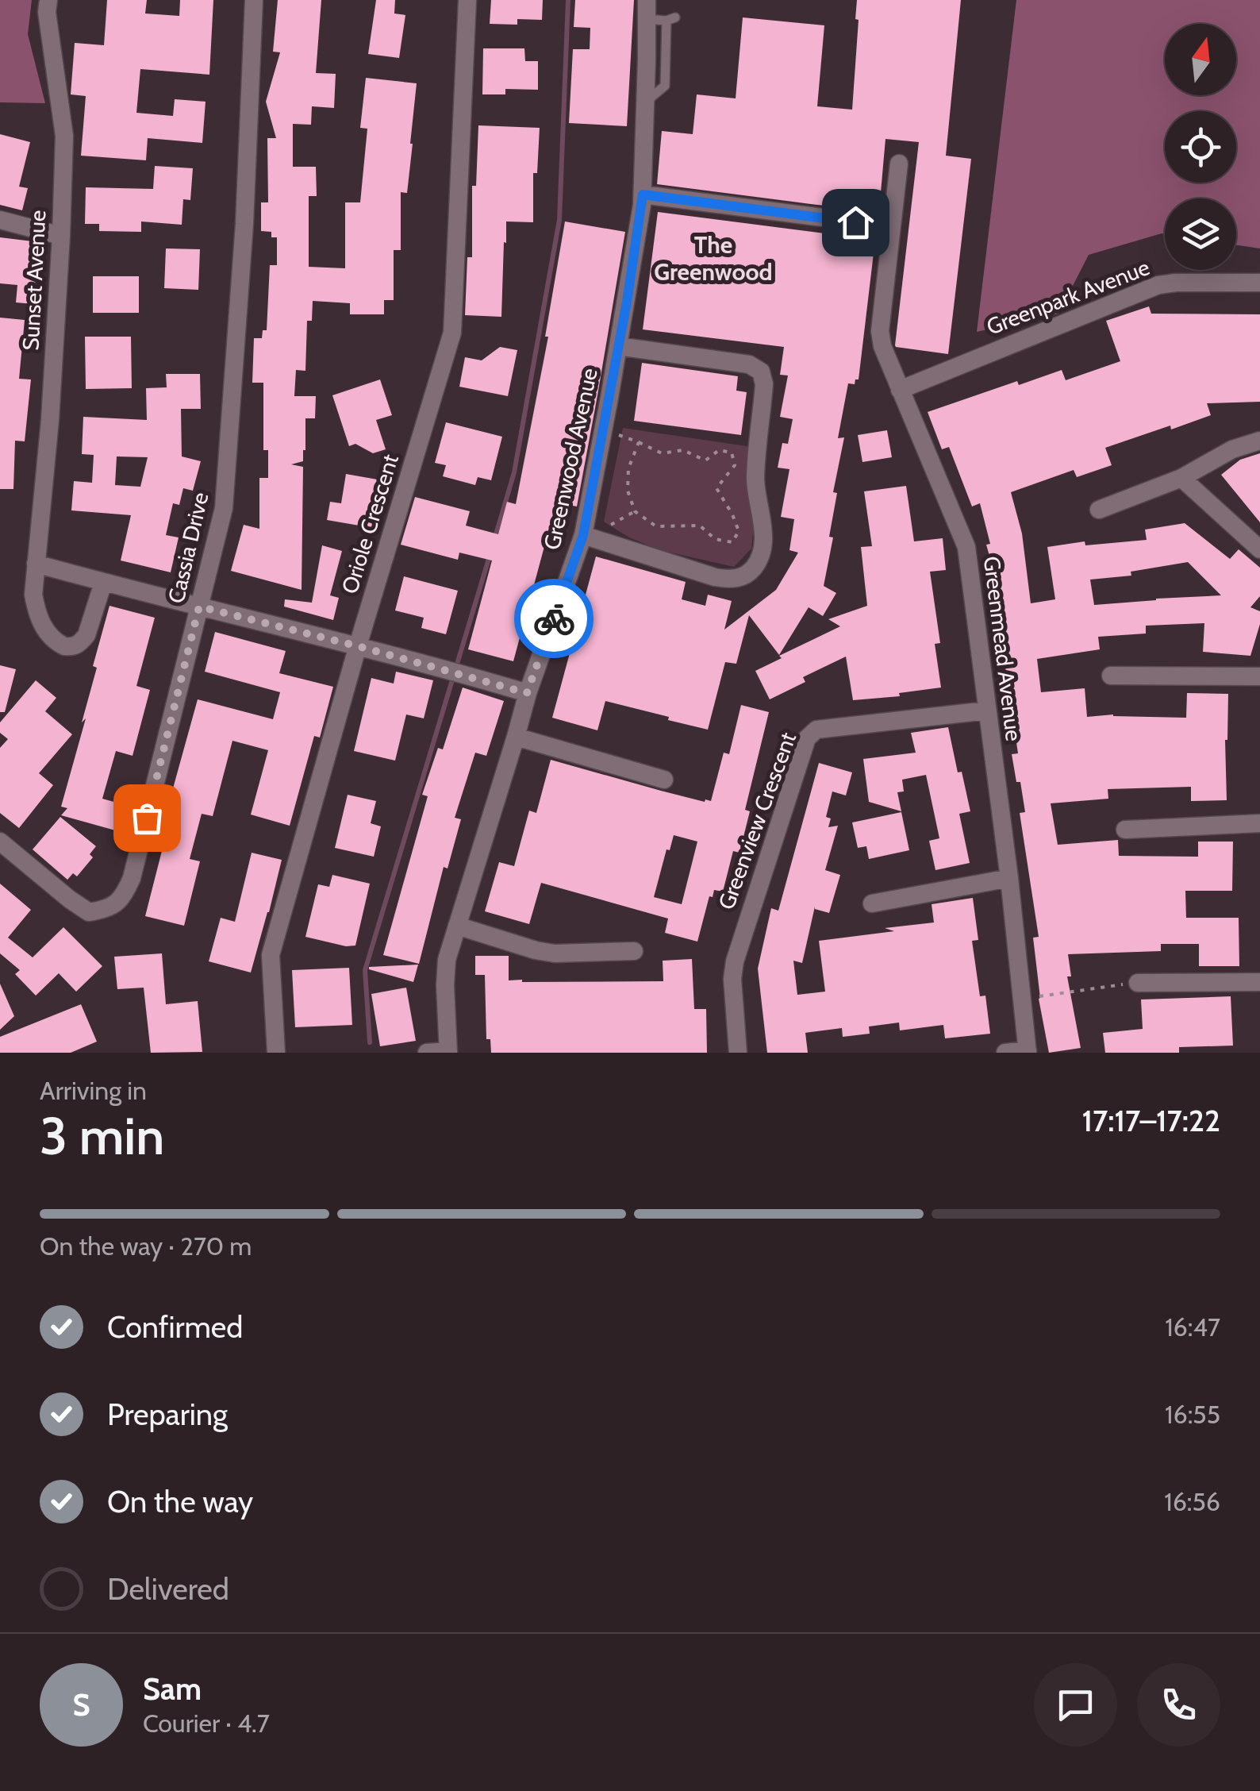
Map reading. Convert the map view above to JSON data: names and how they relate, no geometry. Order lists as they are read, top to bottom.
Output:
{
  "streets": {
    "street": [
      "Sunset Avenue",
      "Greenpark Avenue",
      "Greenwood Avenue",
      "Oriole Crescent",
      "Cassia Drive",
      "Greenmead Avenue",
      "Greenview Crescent"
    ]
  },
  "crossings": [
    ["Greenpark Avenue", "Greenmead Avenue"],
    ["Greenmead Avenue", "Greenview Crescent"]
  ],
  "districts": ["The Greenwood"],
  "north": "top",
  "page": {
    "heading": ["3 min", "Arriving in", "17:17–17:22"],
    "panel": ["Sam", "Courier · 4.7"],
    "bar": "On the way · 270 m",
    "list": [
      ["Confirmed", "16:47"],
      ["Preparing", "16:55"],
      ["On the way", "16:56"],
      "Delivered"
    ],
    "round": "S"
  }
}
